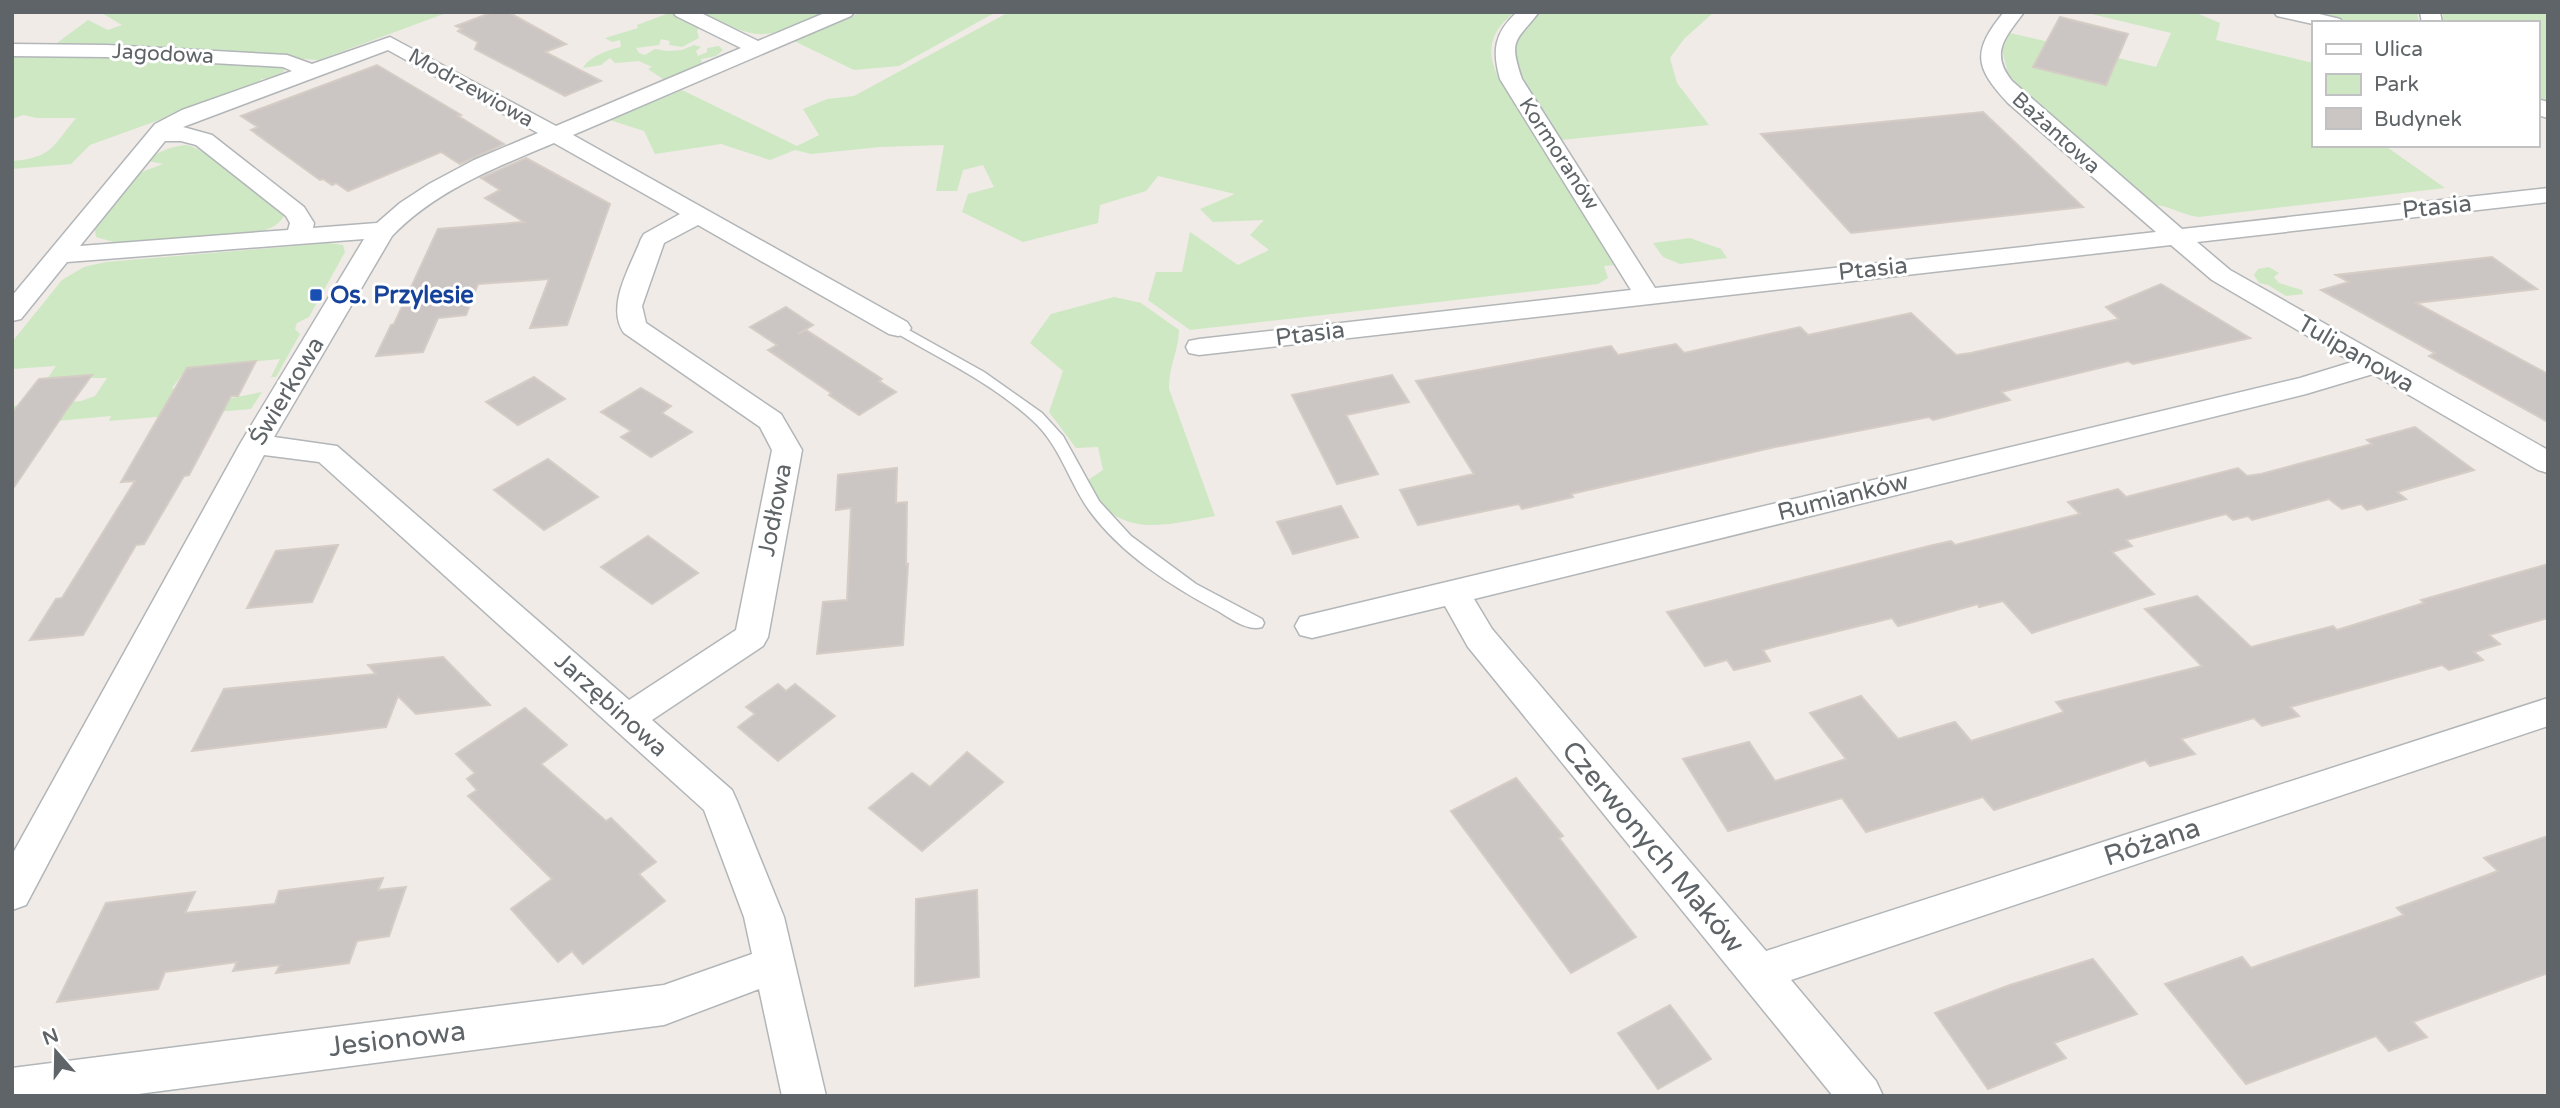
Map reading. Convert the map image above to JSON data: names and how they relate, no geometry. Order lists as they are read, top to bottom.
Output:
{
  "streets": {
    "street": [
      "Jagodowa",
      "Modrzewiowa",
      "Bażantowa",
      "Kormoranów",
      "Ptasia",
      "Tulipanowa",
      "Świerkowa",
      "Rumianków",
      "Jodłowa",
      "Jarzębinowa",
      "Różana",
      "Czerwonych Maków",
      "Jesionowa"
    ]
  },
  "crossings": [
    ["Jagodowa", "Modrzewiowa"],
    ["Modrzewiowa", "Świerkowa"],
    ["Modrzewiowa", "Jodłowa"],
    ["Bażantowa", "Ptasia"],
    ["Bażantowa", "Tulipanowa"],
    ["Kormoranów", "Ptasia"],
    ["Ptasia", "Tulipanowa"],
    ["Tulipanowa", "Rumianków"],
    ["Świerkowa", "Jarzębinowa"],
    ["Rumianków", "Czerwonych Maków"],
    ["Jodłowa", "Jarzębinowa"],
    ["Jarzębinowa", "Jesionowa"],
    ["Różana", "Czerwonych Maków"]
  ],
  "places": {
    "transit": ["Os. Przylesie"]
  },
  "legend": ["Ulica", "Park", "Budynek"],
  "north": "top"
}
